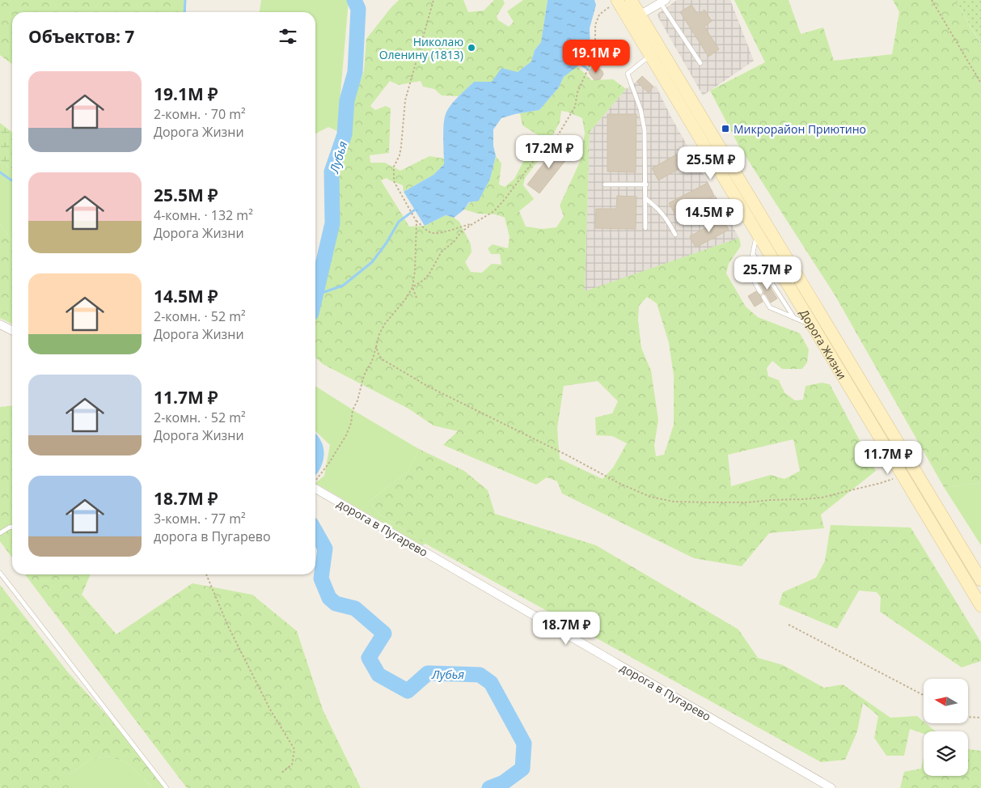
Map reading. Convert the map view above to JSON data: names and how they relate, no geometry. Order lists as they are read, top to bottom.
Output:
{
  "streets": {
    "main road": ["Дорога Жизни"],
    "street": ["дорога в Пугарево"]
  },
  "water": ["Лубья"],
  "places": {
    "other": ["Николаю Оленину (1813)"],
    "transit": ["Микрорайон Приютино"]
  },
  "north": "left",
  "page": {
    "heading": "Объектов: 7",
    "price": [
      "19.1M ₽",
      "17.2M ₽",
      "25.5M ₽",
      "14.5M ₽",
      "25.7M ₽",
      "11.7M ₽",
      "18.7M ₽"
    ],
    "list": [
      {
        "name": "19.1M ₽",
        "note": "2-комн. · 70 m² · Дорога Жизни"
      },
      {
        "name": "25.5M ₽",
        "note": "4-комн. · 132 m² · Дорога Жизни"
      },
      {
        "name": "14.5M ₽",
        "note": "2-комн. · 52 m² · Дорога Жизни"
      },
      {
        "name": "11.7M ₽",
        "note": "2-комн. · 52 m² · Дорога Жизни"
      },
      {
        "name": "18.7M ₽",
        "note": "3-комн. · 77 m² · дорога в Пугарево"
      }
    ]
  }
}
